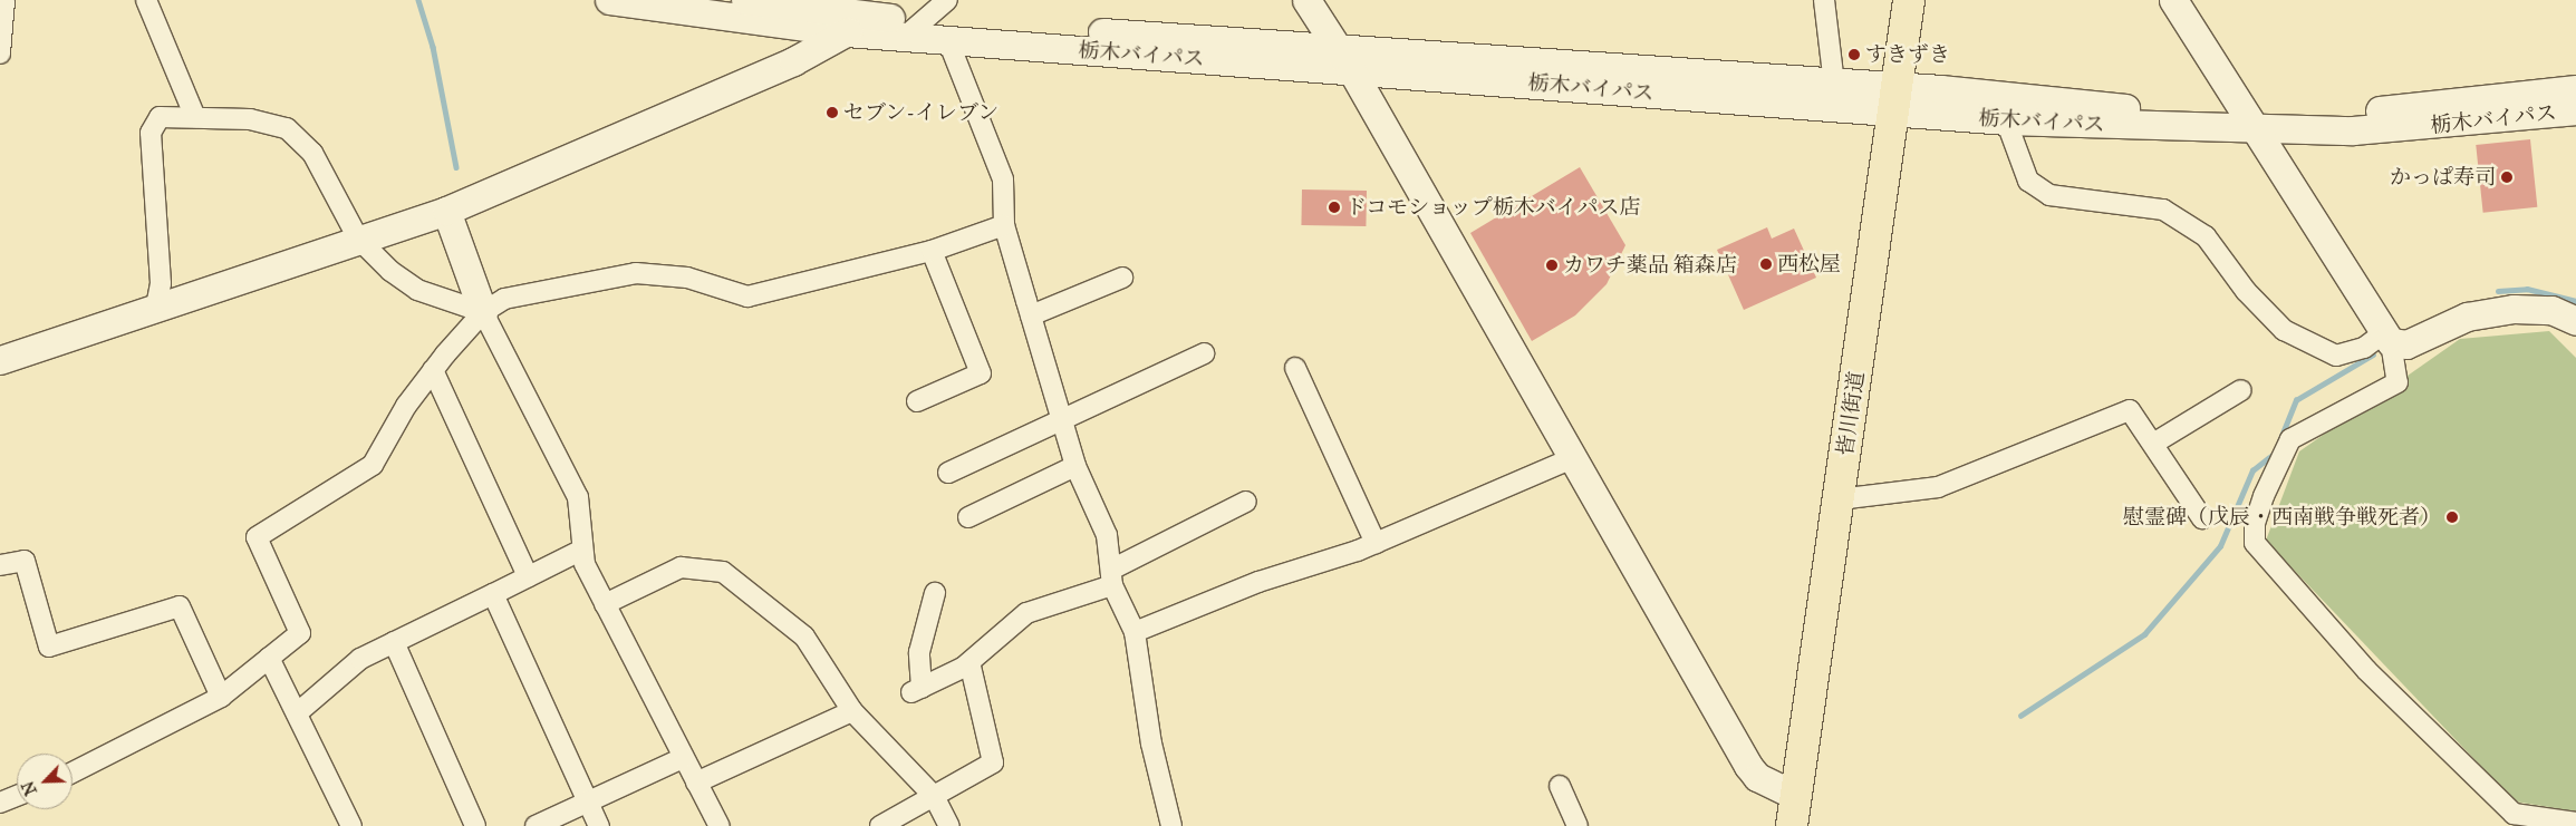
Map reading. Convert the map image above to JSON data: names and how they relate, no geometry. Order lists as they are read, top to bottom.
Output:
{
  "streets": {
    "main road": ["栃木バイパス", "皆川街道"]
  },
  "crossings": [
    ["栃木バイパス", "皆川街道"]
  ],
  "places": [
    "すきずき",
    "セブン-イレブン",
    "かっぱ寿司",
    "ドコモショップ栃木バイパス店",
    "西松屋",
    "カワチ薬品 箱森店",
    "慰霊碑（戊辰・西南戦争戦死者）"
  ],
  "north": "bottom left"
}
